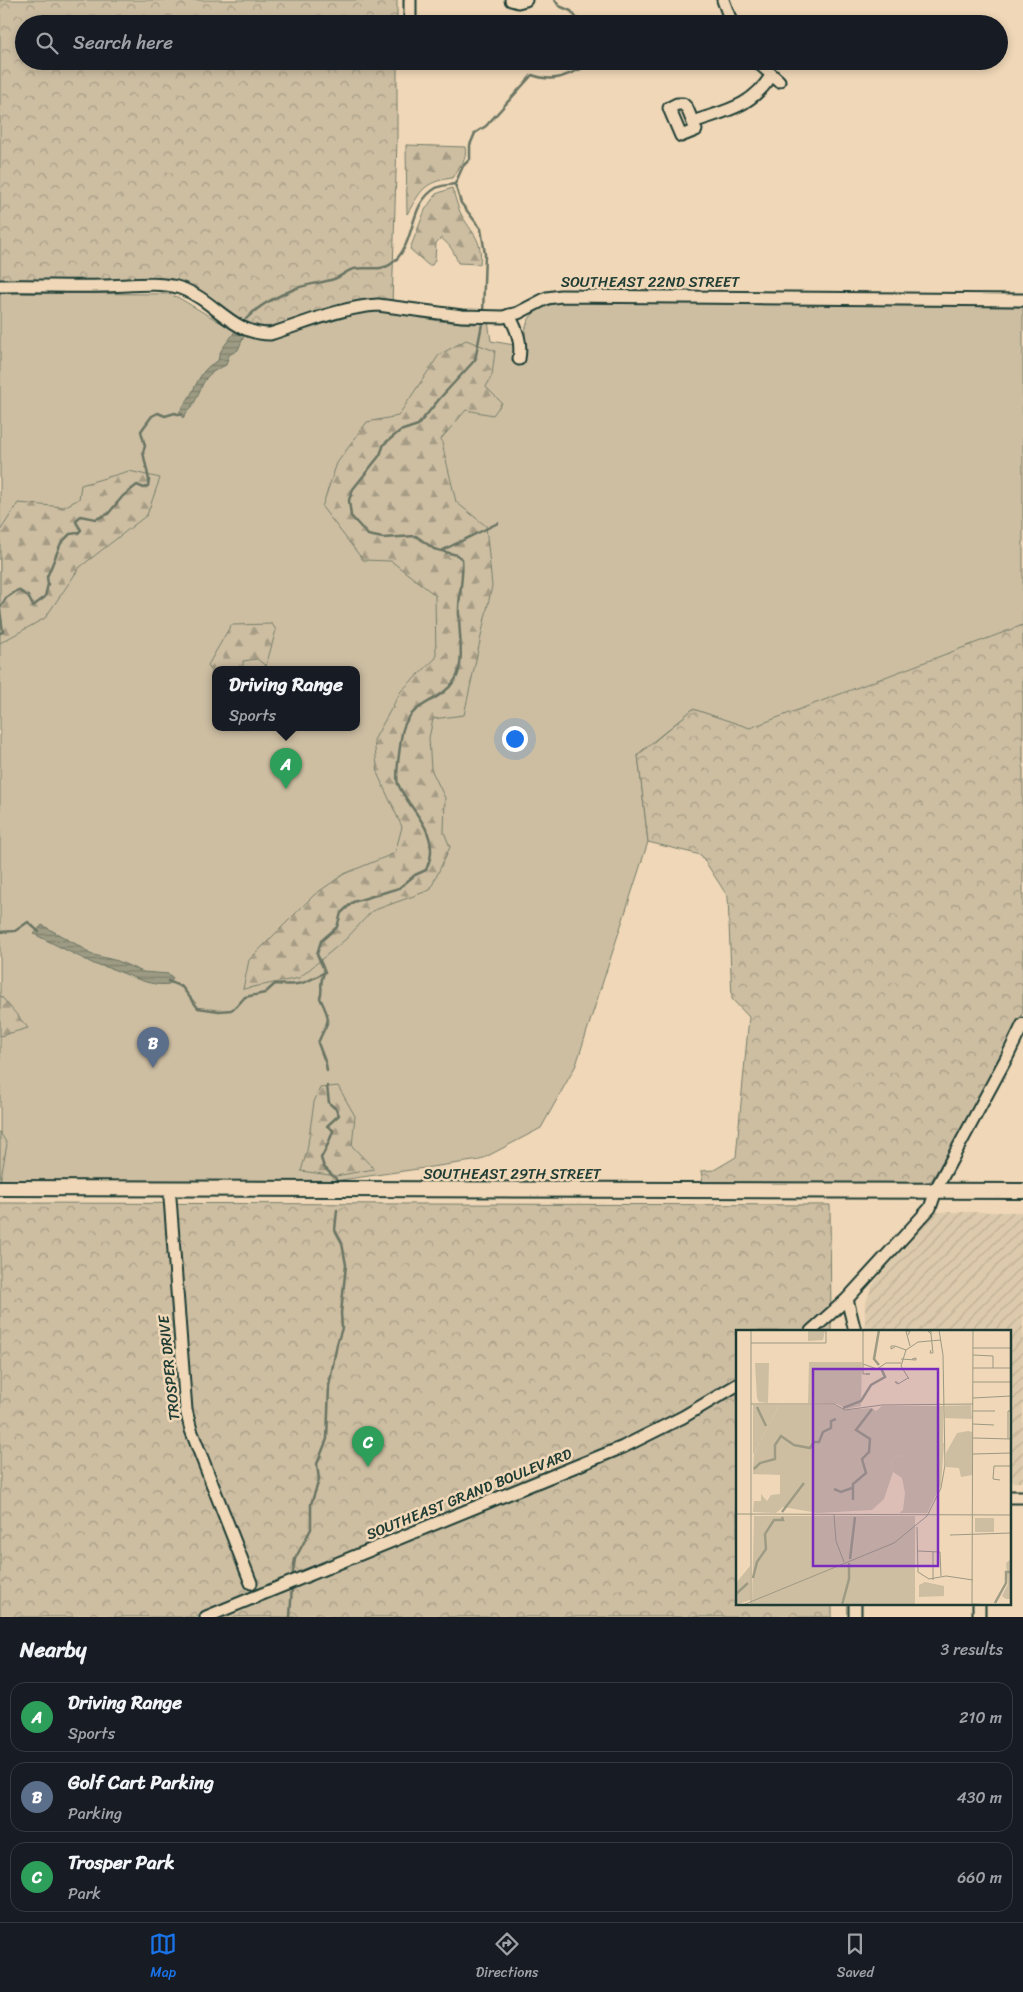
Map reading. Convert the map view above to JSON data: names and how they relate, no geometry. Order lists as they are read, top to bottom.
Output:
{
  "streets": {
    "main road": ["SOUTHEAST 29TH STREET"],
    "street": ["SOUTHEAST 22ND STREET", "TROSPER DRIVE", "SOUTHEAST GRAND BOULEVARD"]
  },
  "crossings": [
    ["SOUTHEAST 29TH STREET", "TROSPER DRIVE"]
  ],
  "page": {
    "search": "Search here",
    "popup": ["Driving Range", "Sports"],
    "pins": ["A", "B", "C"],
    "heading": ["Nearby", "3 results"],
    "list": [
      {
        "mark": "A",
        "name": "Driving Range",
        "note": "Sports",
        "value": "210 m"
      },
      {
        "mark": "B",
        "name": "Golf Cart Parking",
        "note": "Parking",
        "value": "430 m"
      },
      {
        "mark": "C",
        "name": "Trosper Park",
        "note": "Park",
        "value": "660 m"
      }
    ],
    "nav": ["Map", "Directions", "Saved"]
  }
}
